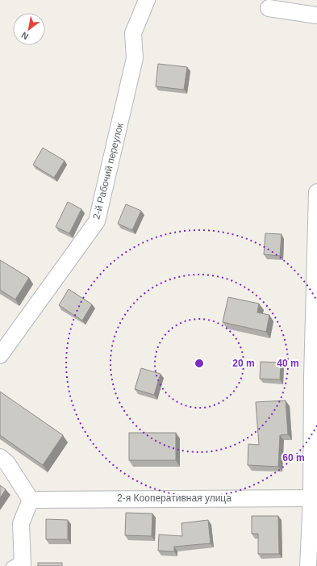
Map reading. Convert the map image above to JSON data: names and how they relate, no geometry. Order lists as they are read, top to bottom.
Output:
{
  "streets": {
    "street": ["2-й Рабочий переулок", "2-я Кооперативная улица"]
  },
  "north": "bottom left",
  "rings": ["20 m", "40 m", "60 m"]
}
